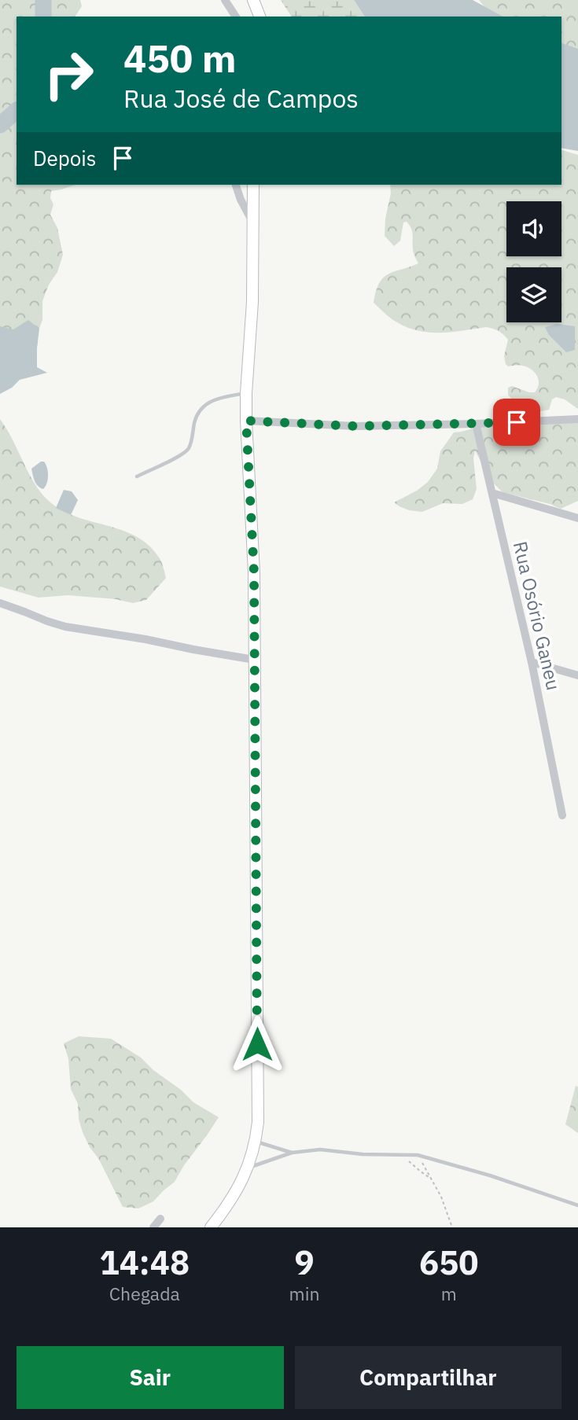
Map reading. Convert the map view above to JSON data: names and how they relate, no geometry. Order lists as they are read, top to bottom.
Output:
{
  "streets": {
    "street": ["Rua Osório Ganeu"]
  },
  "page": {
    "turn": ["450 m", "Rua José de Campos"],
    "then": "Depois",
    "eta": [
      "14:48",
      "Chegada",
      "9",
      "min",
      "650",
      "m"
    ],
    "buttons": ["Sair", "Compartilhar"]
  }
}
